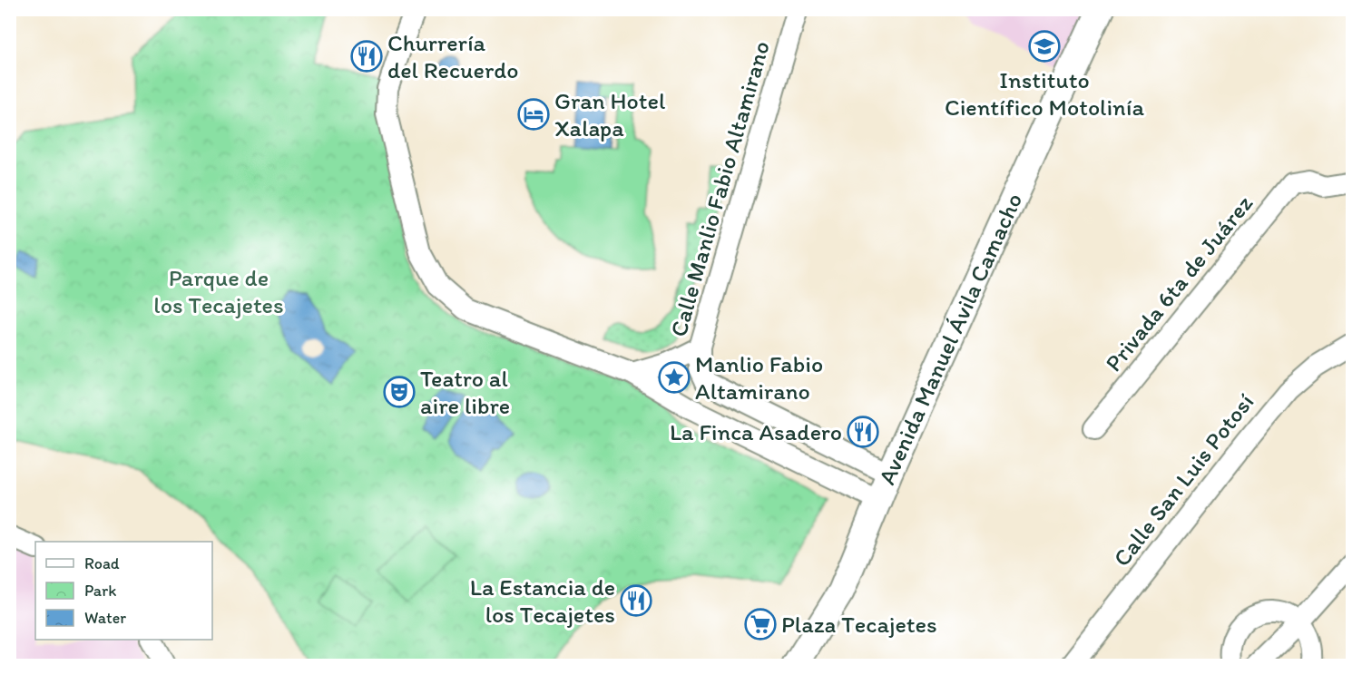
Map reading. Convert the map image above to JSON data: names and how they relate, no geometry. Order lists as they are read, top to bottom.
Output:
{
  "streets": {
    "main road": ["Avenida Manuel Ávila Camacho"],
    "street": ["Calle Manlio Fabio Altamirano", "Privada 6ta de Juárez", "Calle San Luis Potosí"]
  },
  "parks": ["Parque de los Tecajetes"],
  "places": {
    "school or university": ["Instituto Científico Motolinía"],
    "restaurant": ["Churrería del Recuerdo", "La Finca Asadero", "La Estancia de los Tecajetes"],
    "hotel": ["Gran Hotel Xalapa"],
    "place": ["Manlio Fabio Altamirano"],
    "theatre": ["Teatro al aire libre"],
    "supermarket": ["Plaza Tecajetes"]
  },
  "legend": ["Road", "Park", "Water"]
}
